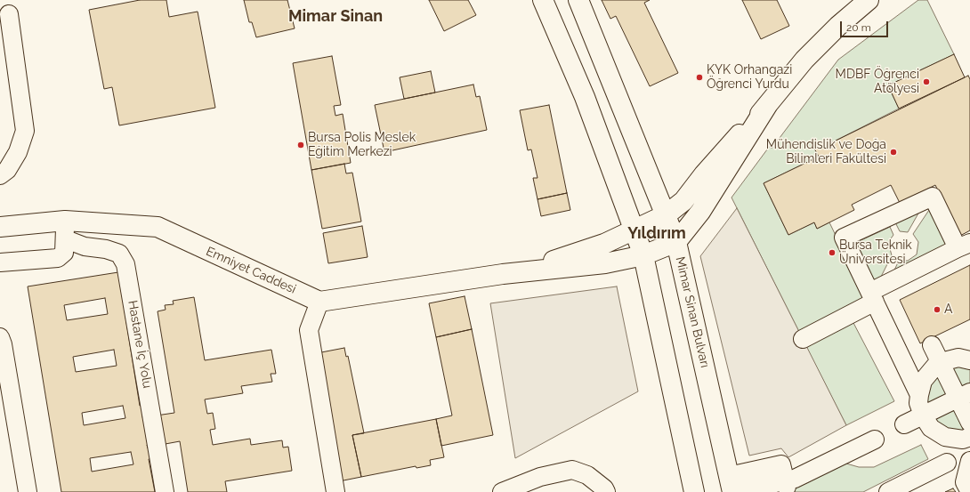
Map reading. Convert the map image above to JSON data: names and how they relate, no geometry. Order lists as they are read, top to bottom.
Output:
{
  "streets": {
    "main road": ["Emniyet Caddesi", "Mimar Sinan Bulvarı"],
    "street": ["Hastane İç Yolu"]
  },
  "crossings": [
    ["Emniyet Caddesi", "Hastane İç Yolu"]
  ],
  "districts": ["Mimar Sinan", "Yıldırım"],
  "places": [
    "KYK Orhangazi Öğrenci Yurdu",
    "MDBF Öğrenci Atölyesi",
    "Bursa Polis Meslek Eğitim Merkezi",
    "Mühendislik ve Doğa Bilimleri Fakültesi",
    "Bursa Teknik Üniversitesi",
    "A"
  ],
  "scale_bar": "20 m"
}
